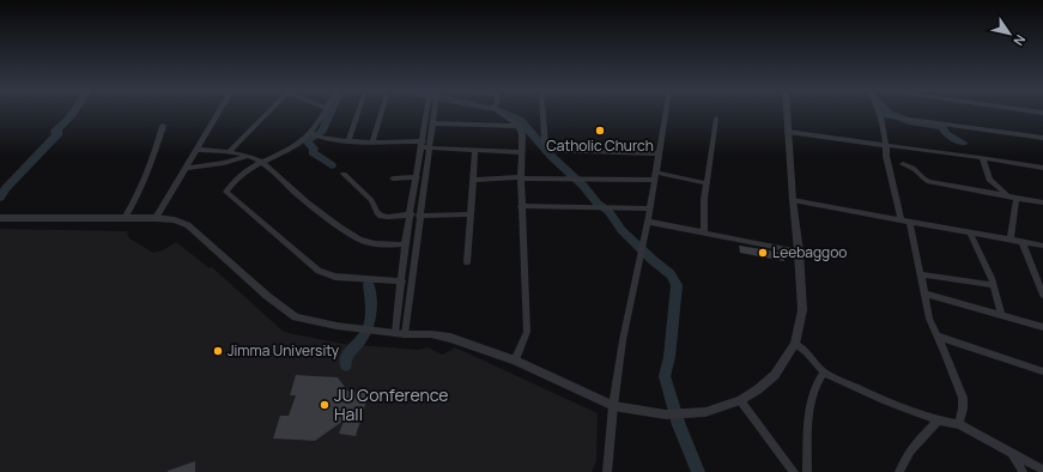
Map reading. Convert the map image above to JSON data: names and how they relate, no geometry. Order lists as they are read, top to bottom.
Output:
{
  "places": [
    "Catholic Church",
    "Leebaggoo",
    "Jimma University",
    "JU Conference Hall"
  ],
  "north": "bottom right"
}
